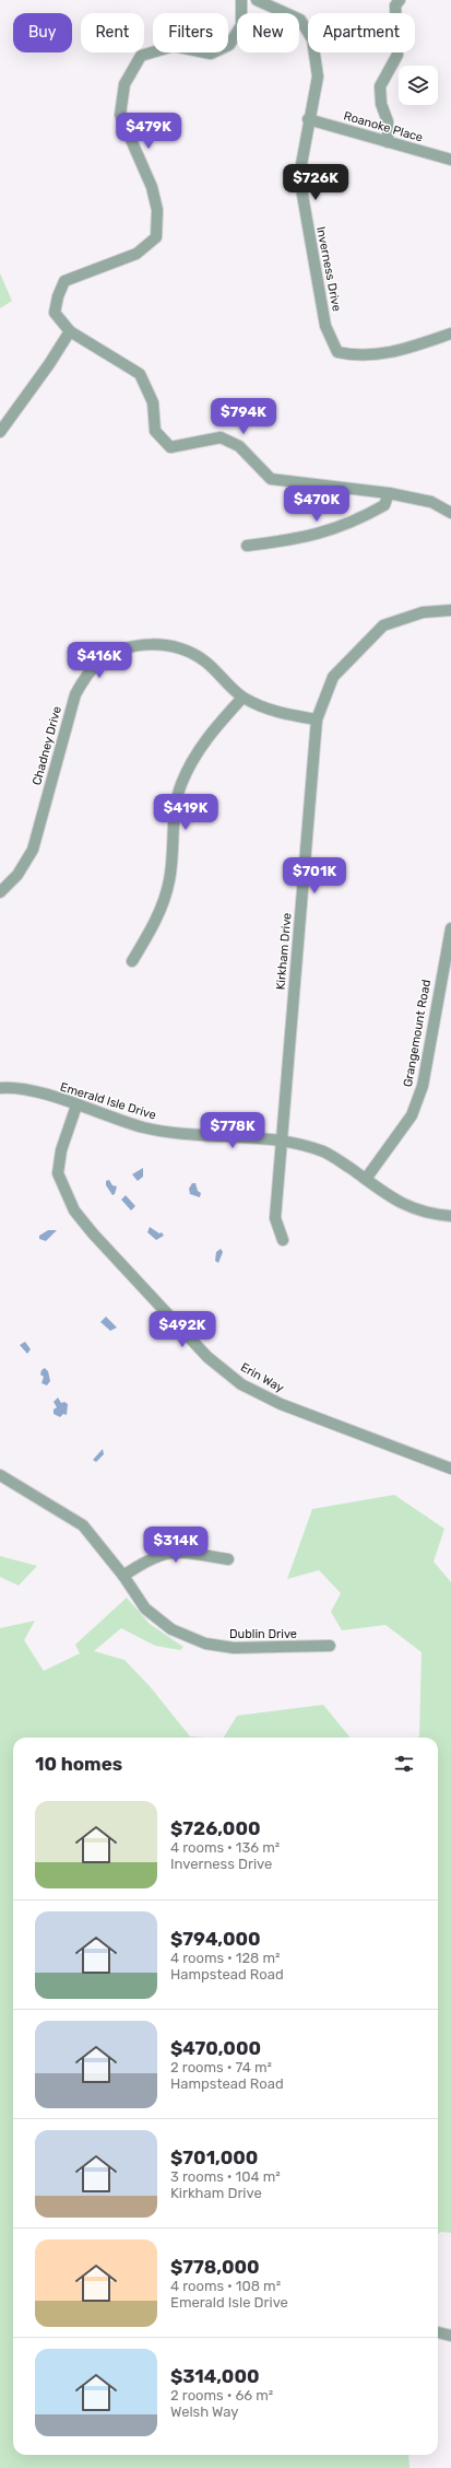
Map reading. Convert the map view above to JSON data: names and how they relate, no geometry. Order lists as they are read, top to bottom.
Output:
{
  "streets": {
    "street": [
      "Roanoke Place",
      "Inverness Drive",
      "Chadney Drive",
      "Kirkham Drive",
      "Grangemount Road",
      "Emerald Isle Drive",
      "Erin Way",
      "Dublin Drive"
    ]
  },
  "crossings": [
    ["Roanoke Place", "Inverness Drive"],
    ["Chadney Drive", "Kirkham Drive"],
    ["Kirkham Drive", "Emerald Isle Drive"],
    ["Grangemount Road", "Emerald Isle Drive"],
    ["Emerald Isle Drive", "Erin Way"]
  ],
  "page": {
    "chip": [
      "Buy",
      "Rent",
      "Filters",
      "New",
      "Apartment"
    ],
    "price": [
      "$479K",
      "$726K",
      "$794K",
      "$470K",
      "$416K",
      "$419K",
      "$701K",
      "$778K",
      "$492K",
      "$314K"
    ],
    "heading": "10 homes",
    "list": [
      {
        "name": "$726,000",
        "note": "4 rooms · 136 m² · Inverness Drive"
      },
      {
        "name": "$794,000",
        "note": "4 rooms · 128 m² · Hampstead Road"
      },
      {
        "name": "$470,000",
        "note": "2 rooms · 74 m² · Hampstead Road"
      },
      {
        "name": "$701,000",
        "note": "3 rooms · 104 m² · Kirkham Drive"
      },
      {
        "name": "$778,000",
        "note": "4 rooms · 108 m² · Emerald Isle Drive"
      },
      {
        "name": "$314,000",
        "note": "2 rooms · 66 m² · Welsh Way"
      }
    ]
  }
}
